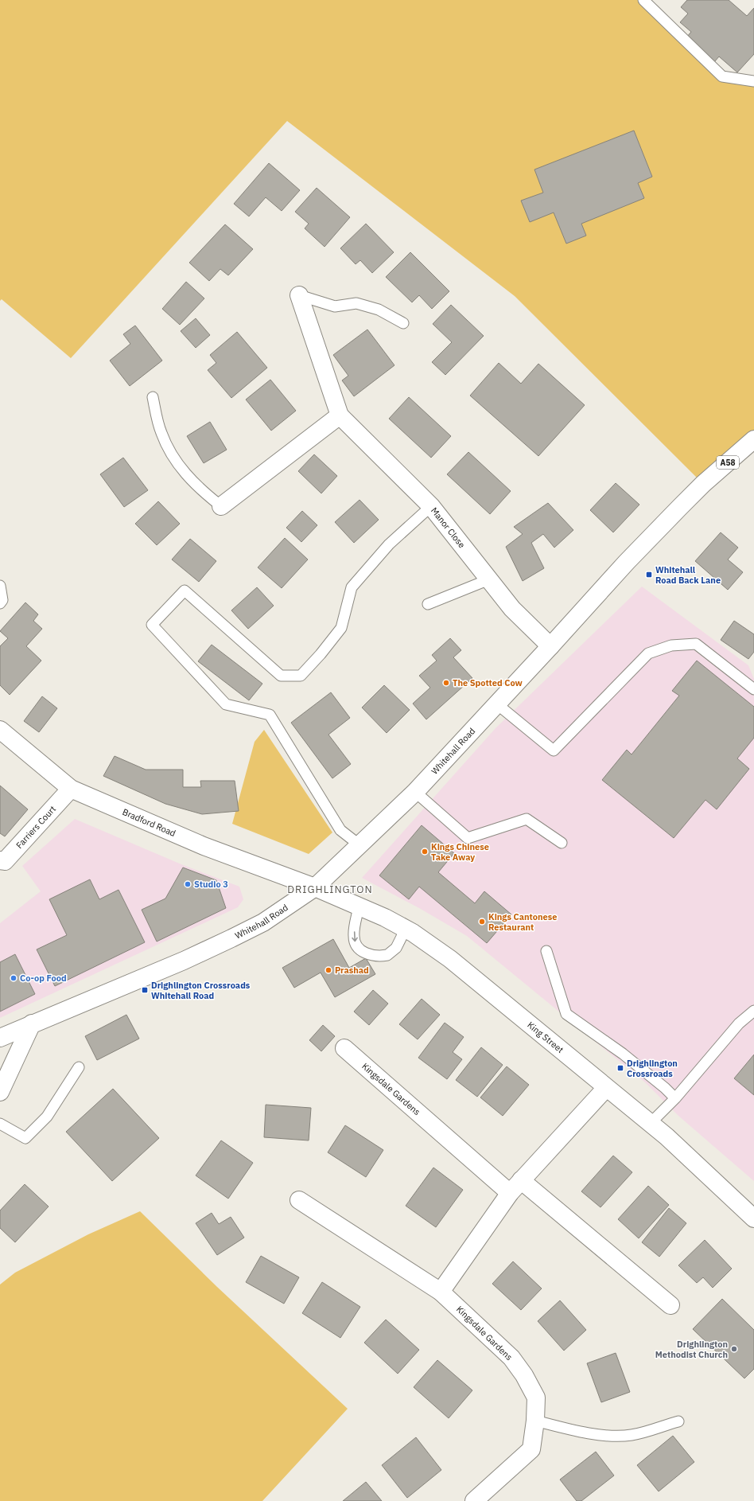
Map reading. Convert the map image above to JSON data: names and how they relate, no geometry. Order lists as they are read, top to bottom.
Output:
{
  "streets": {
    "main road": [
      "A58",
      "Manor Close",
      "Whitehall Road",
      "Bradford Road",
      "Farriers Court",
      "King Street",
      "Kingsdale Gardens"
    ]
  },
  "crossings": [
    ["Manor Close", "Whitehall Road"],
    ["Whitehall Road", "Bradford Road"],
    ["Whitehall Road", "King Street"],
    ["Bradford Road", "Farriers Court"],
    ["Bradford Road", "King Street"]
  ],
  "districts": ["DRIGHLINGTON"],
  "places": {
    "transit": ["Whitehall Road Back Lane", "Drighlington Crossroads Whitehall Road", "Drighlington Crossroads"],
    "other": [
      "The Spotted Cow",
      "Kings Chinese Take Away",
      "Studio 3",
      "Kings Cantonese Restaurant",
      "Prashad",
      "Co-op Food",
      "Drighlington Methodist Church"
    ]
  }
}
